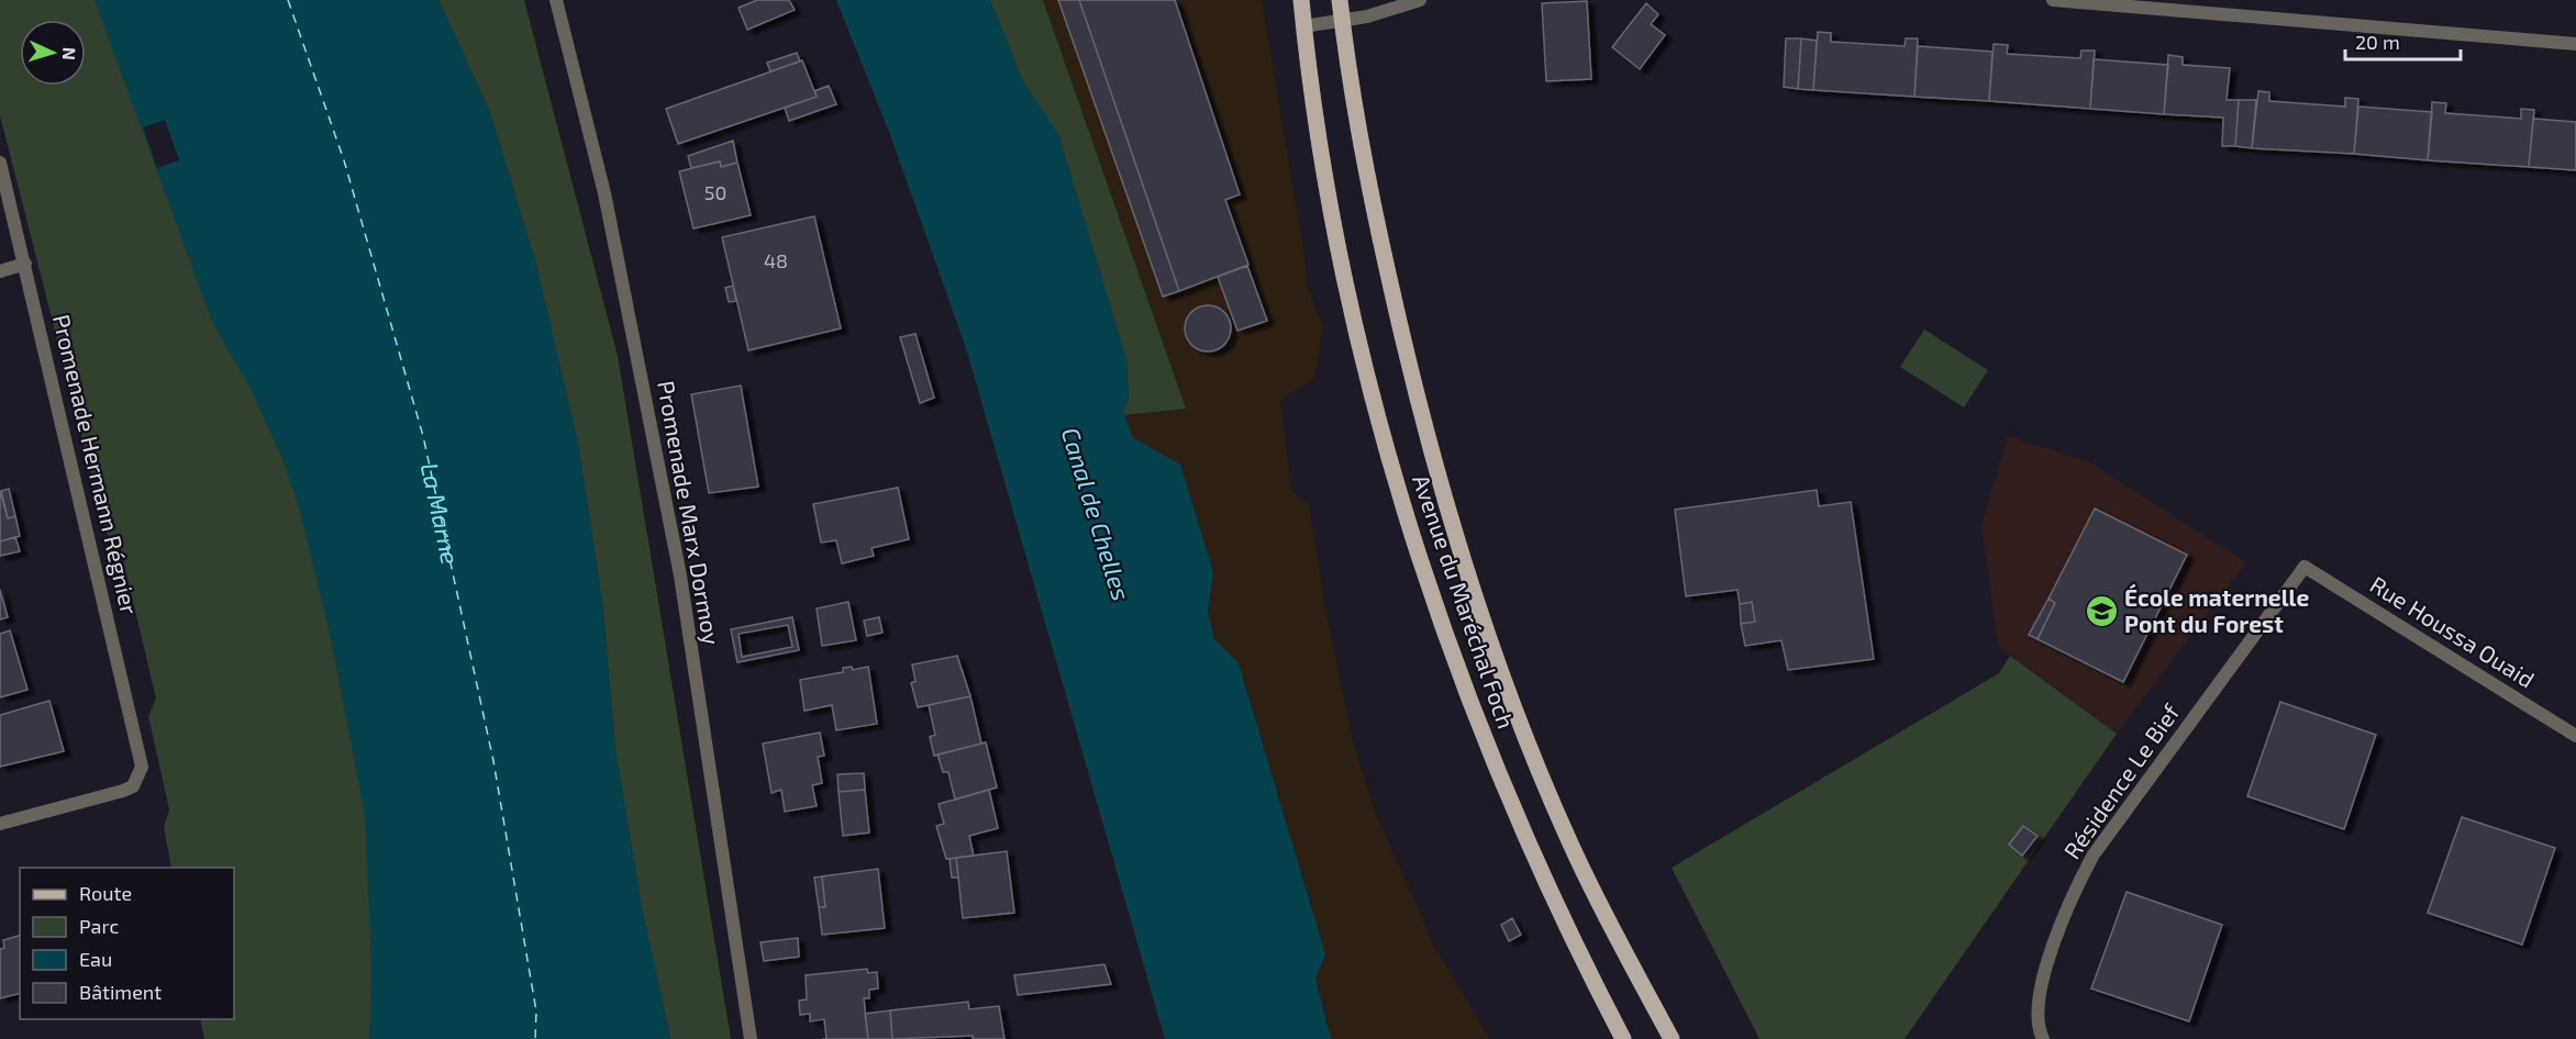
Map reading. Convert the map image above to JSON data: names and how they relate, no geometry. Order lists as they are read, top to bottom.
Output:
{
  "streets": {
    "main road": ["Avenue du Maréchal Foch"],
    "street": [
      "Promenade Hermann Régnier",
      "Promenade Marx Dormoy",
      "Rue Houssa Ouaid",
      "Résidence Le Bief"
    ]
  },
  "crossings": [
    ["Rue Houssa Ouaid", "Résidence Le Bief"]
  ],
  "water": ["La Marne", "Canal de Chelles"],
  "places": {
    "school or university": ["École maternelle Pont du Forest"]
  },
  "house_numbers": ["50", "48"],
  "legend": [
    "Route",
    "Parc",
    "Eau",
    "Bâtiment"
  ],
  "scale_bar": "20 m",
  "north": "right"
}
